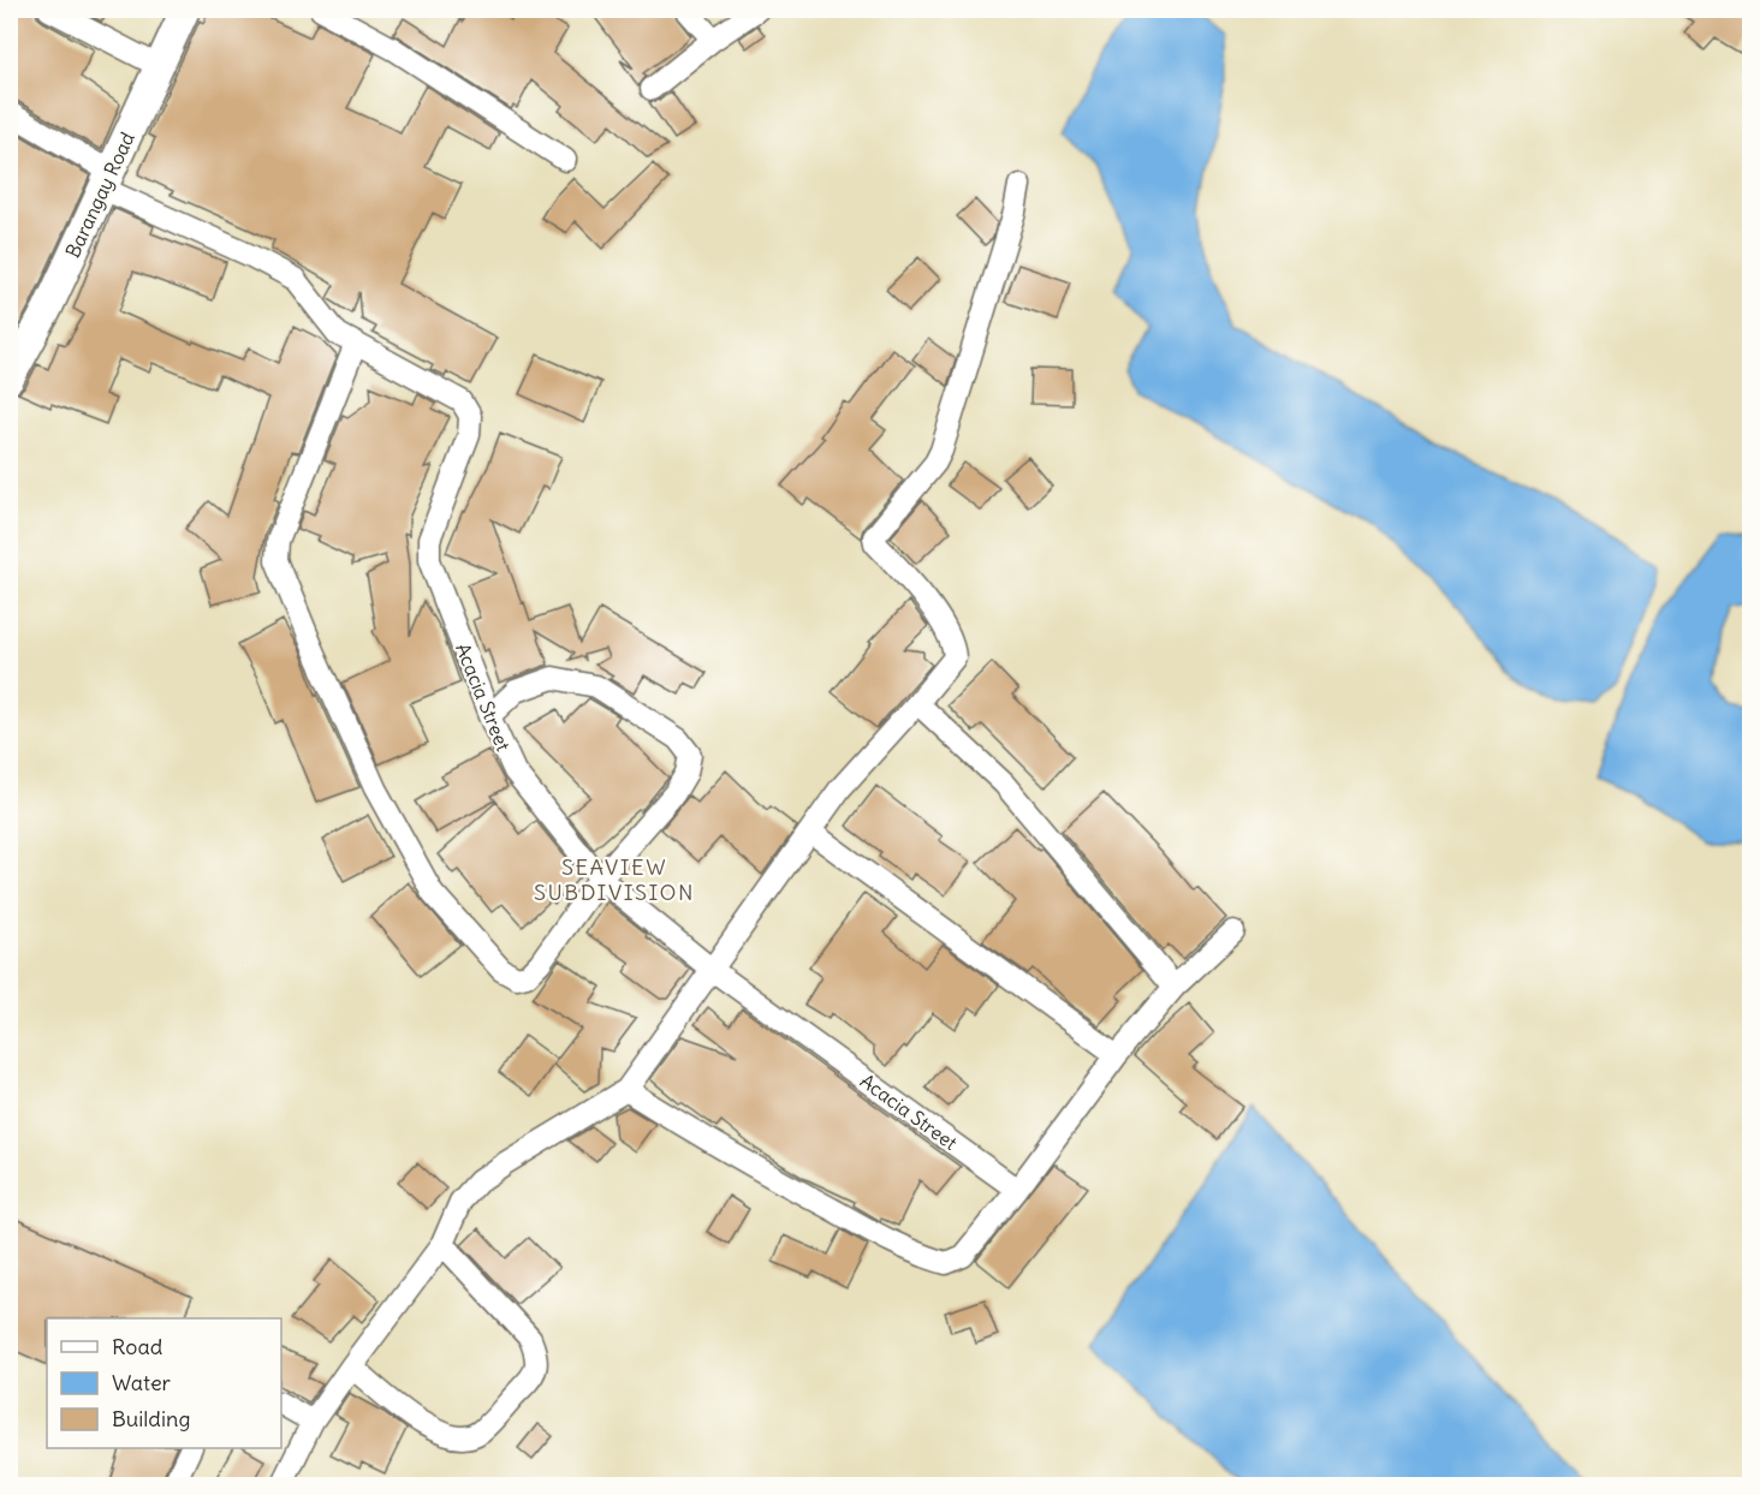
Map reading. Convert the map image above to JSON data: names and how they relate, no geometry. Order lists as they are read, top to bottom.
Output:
{
  "streets": {
    "street": ["Barangay Road", "Acacia Street"]
  },
  "crossings": [
    ["Barangay Road", "Acacia Street"]
  ],
  "districts": ["SEAVIEW SUBDIVISION"],
  "legend": ["Road", "Water", "Building"]
}
